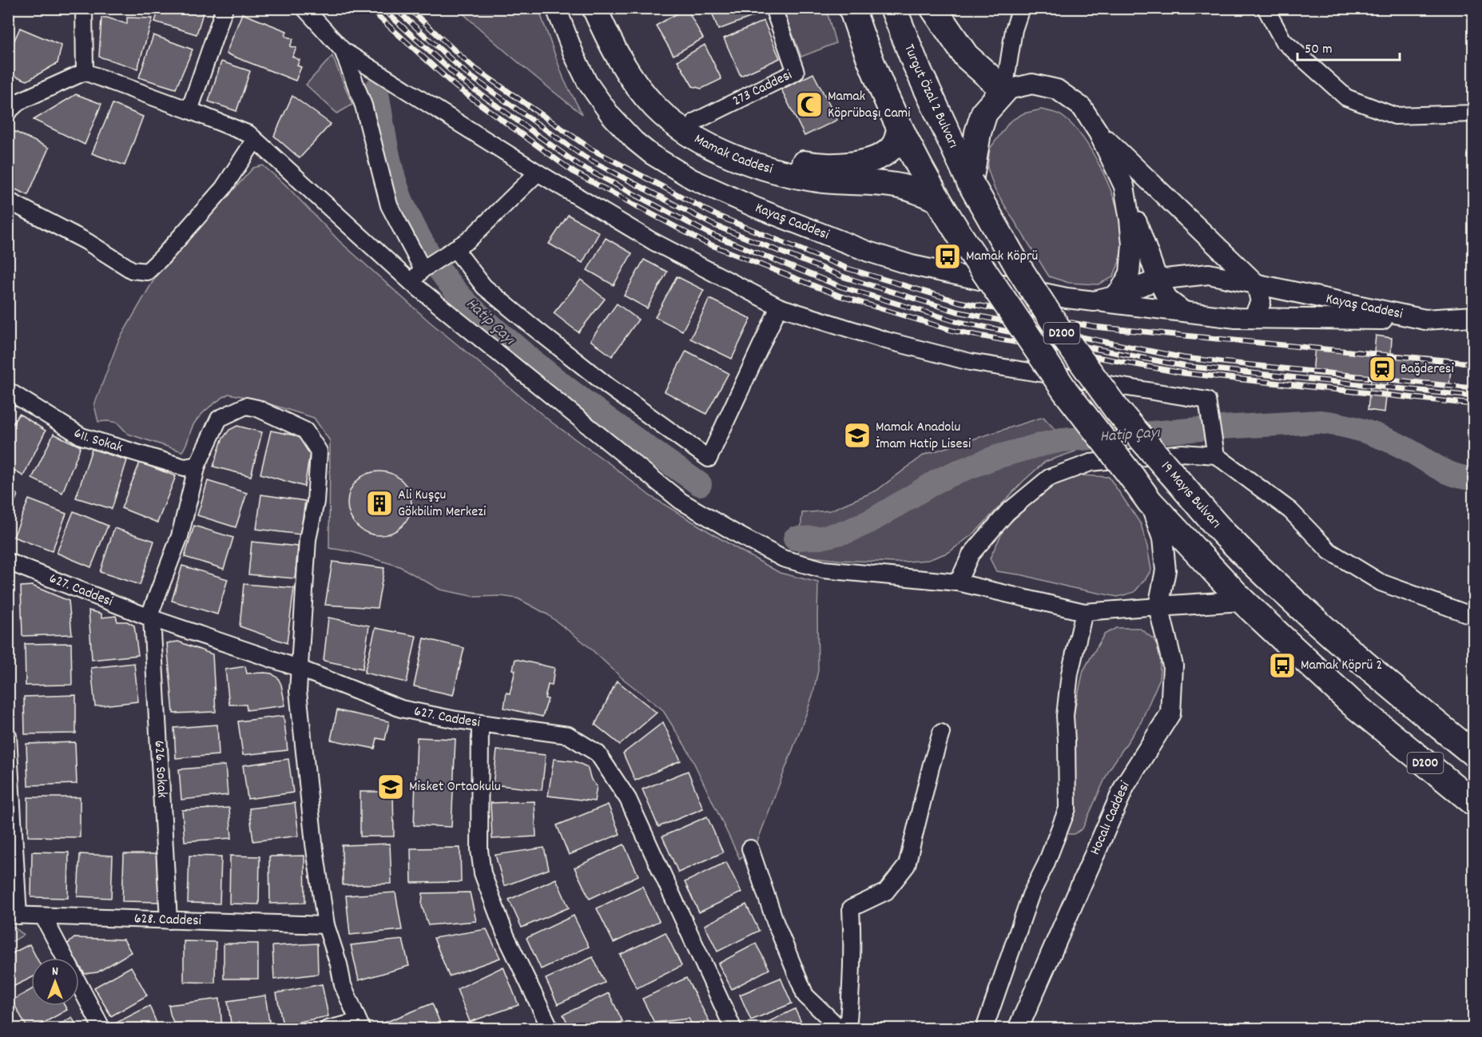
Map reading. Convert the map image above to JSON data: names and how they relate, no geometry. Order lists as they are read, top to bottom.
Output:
{
  "streets": {
    "highway": ["Turgut Özal 2 Bulvarı", "D200", "19 Mayıs Bulvarı"],
    "main road": ["Mamak Caddesi"],
    "street": [
      "273 Caddesi",
      "Kayaş Caddesi",
      "611. Sokak",
      "627. Caddesi",
      "626. Sokak",
      "Hocalı Caddesi",
      "628. Caddesi"
    ]
  },
  "crossings": [
    ["273 Caddesi", "Mamak Caddesi"],
    ["Turgut Özal 2 Bulvarı", "19 Mayıs Bulvarı"],
    ["Mamak Caddesi", "D200"],
    ["627. Caddesi", "626. Sokak"],
    ["626. Sokak", "628. Caddesi"]
  ],
  "water": ["Hatip Çayı"],
  "places": {
    "mosque": ["Mamak Köprübaşı Cami"],
    "bus stop": ["Mamak Köprü", "Mamak Köprü 2"],
    "station": ["Bağderesi"],
    "school or university": ["Mamak Anadolu İmam Hatip Lisesi", "Misket Ortaokulu"],
    "building": ["Ali Kuşçu Gökbilim Merkezi"]
  },
  "scale_bar": "50 m",
  "north": "top"
}
